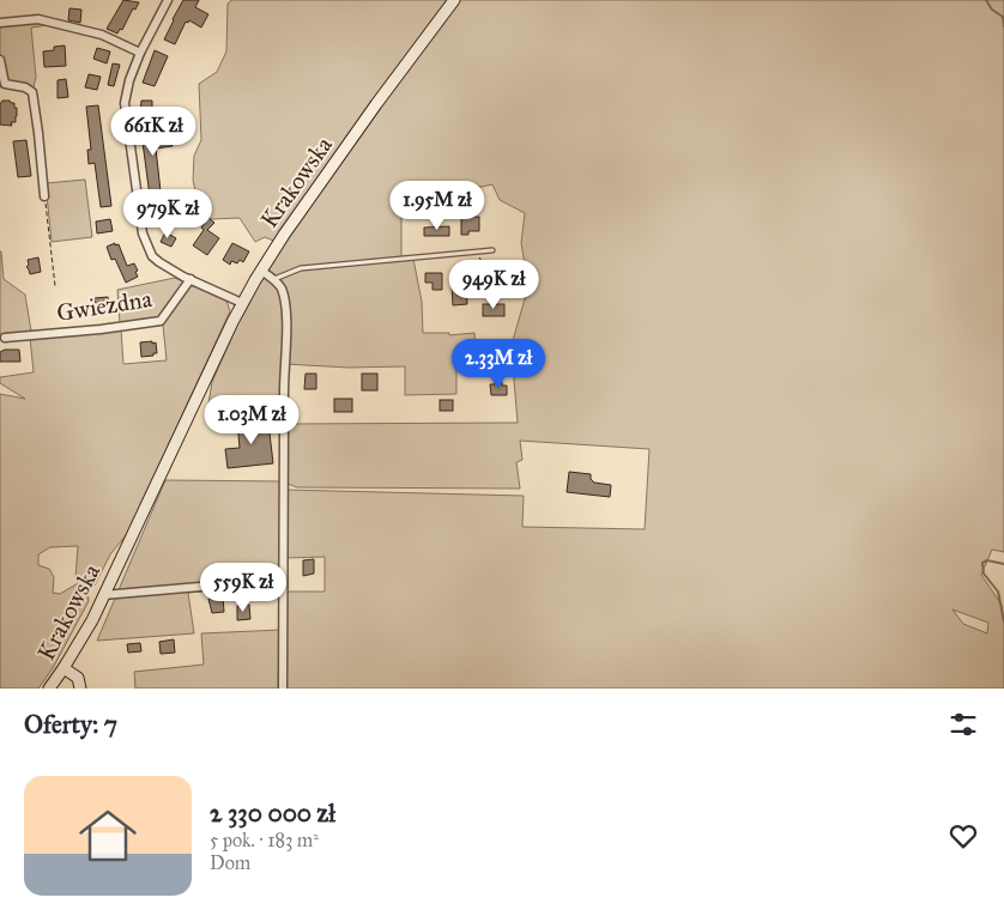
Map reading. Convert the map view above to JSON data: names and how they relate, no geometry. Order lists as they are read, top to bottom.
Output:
{
  "streets": {
    "main road": ["Krakowska"],
    "street": ["Gwiezdna"]
  },
  "page": {
    "price": [
      "661K zł",
      "1.95M zł",
      "979K zł",
      "949K zł",
      "2.33M zł",
      "1.03M zł",
      "559K zł"
    ],
    "heading": "Oferty: 7",
    "list": [
      {
        "name": "2 330 000 zł",
        "note": "5 pok. · 183 m² · Dom"
      }
    ]
  }
}
